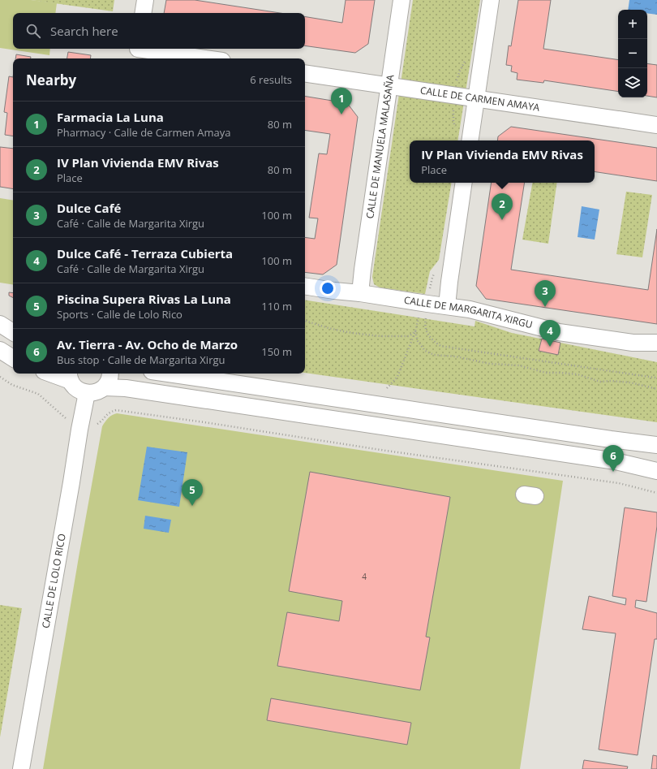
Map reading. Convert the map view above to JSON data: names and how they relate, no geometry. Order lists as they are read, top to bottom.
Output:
{
  "streets": {
    "street": [
      "CALLE DE CARMEN AMAYA",
      "CALLE DE MANUELA MALASAÑA",
      "CALLE DE MARGARITA XIRGU",
      "CALLE DE LOLO RICO"
    ]
  },
  "crossings": [
    ["CALLE DE CARMEN AMAYA", "CALLE DE MANUELA MALASAÑA"],
    ["CALLE DE MANUELA MALASAÑA", "CALLE DE MARGARITA XIRGU"]
  ],
  "house_numbers": ["4"],
  "page": {
    "map_buttons": ["+", "−"],
    "search": "Search here",
    "heading": ["Nearby", "6 results"],
    "pins": [
      "1",
      "2",
      "3",
      "4",
      "6",
      "5"
    ],
    "list": [
      {
        "mark": "1",
        "name": "Farmacia La Luna",
        "note": "Pharmacy · Calle de Carmen Amaya",
        "value": "80 m"
      },
      {
        "mark": "2",
        "name": "IV Plan Vivienda EMV Rivas",
        "note": "Place",
        "value": "80 m"
      },
      {
        "mark": "3",
        "name": "Dulce Café",
        "note": "Café · Calle de Margarita Xirgu",
        "value": "100 m"
      },
      {
        "mark": "4",
        "name": "Dulce Café - Terraza Cubierta",
        "note": "Café · Calle de Margarita Xirgu",
        "value": "100 m"
      },
      {
        "mark": "5",
        "name": "Piscina Supera Rivas La Luna",
        "note": "Sports · Calle de Lolo Rico",
        "value": "110 m"
      },
      {
        "mark": "6",
        "name": "Av. Tierra - Av. Ocho de Marzo",
        "note": "Bus stop · Calle de Margarita Xirgu",
        "value": "150 m"
      }
    ],
    "popup": ["IV Plan Vivienda EMV Rivas", "Place"]
  }
}
